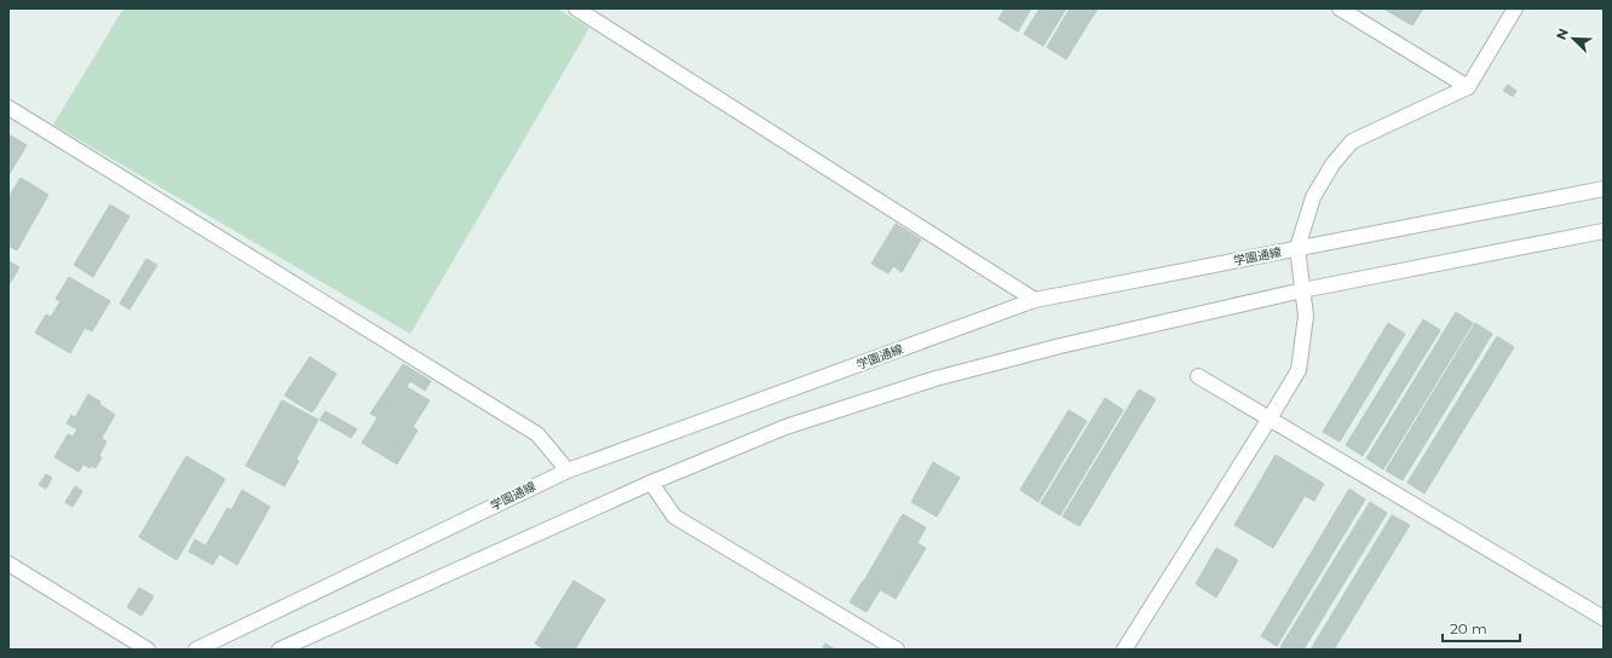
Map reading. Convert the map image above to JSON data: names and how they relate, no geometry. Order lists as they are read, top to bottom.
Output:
{
  "streets": {
    "street": ["学園通線"]
  },
  "scale_bar": "20 m",
  "north": "top left"
}
